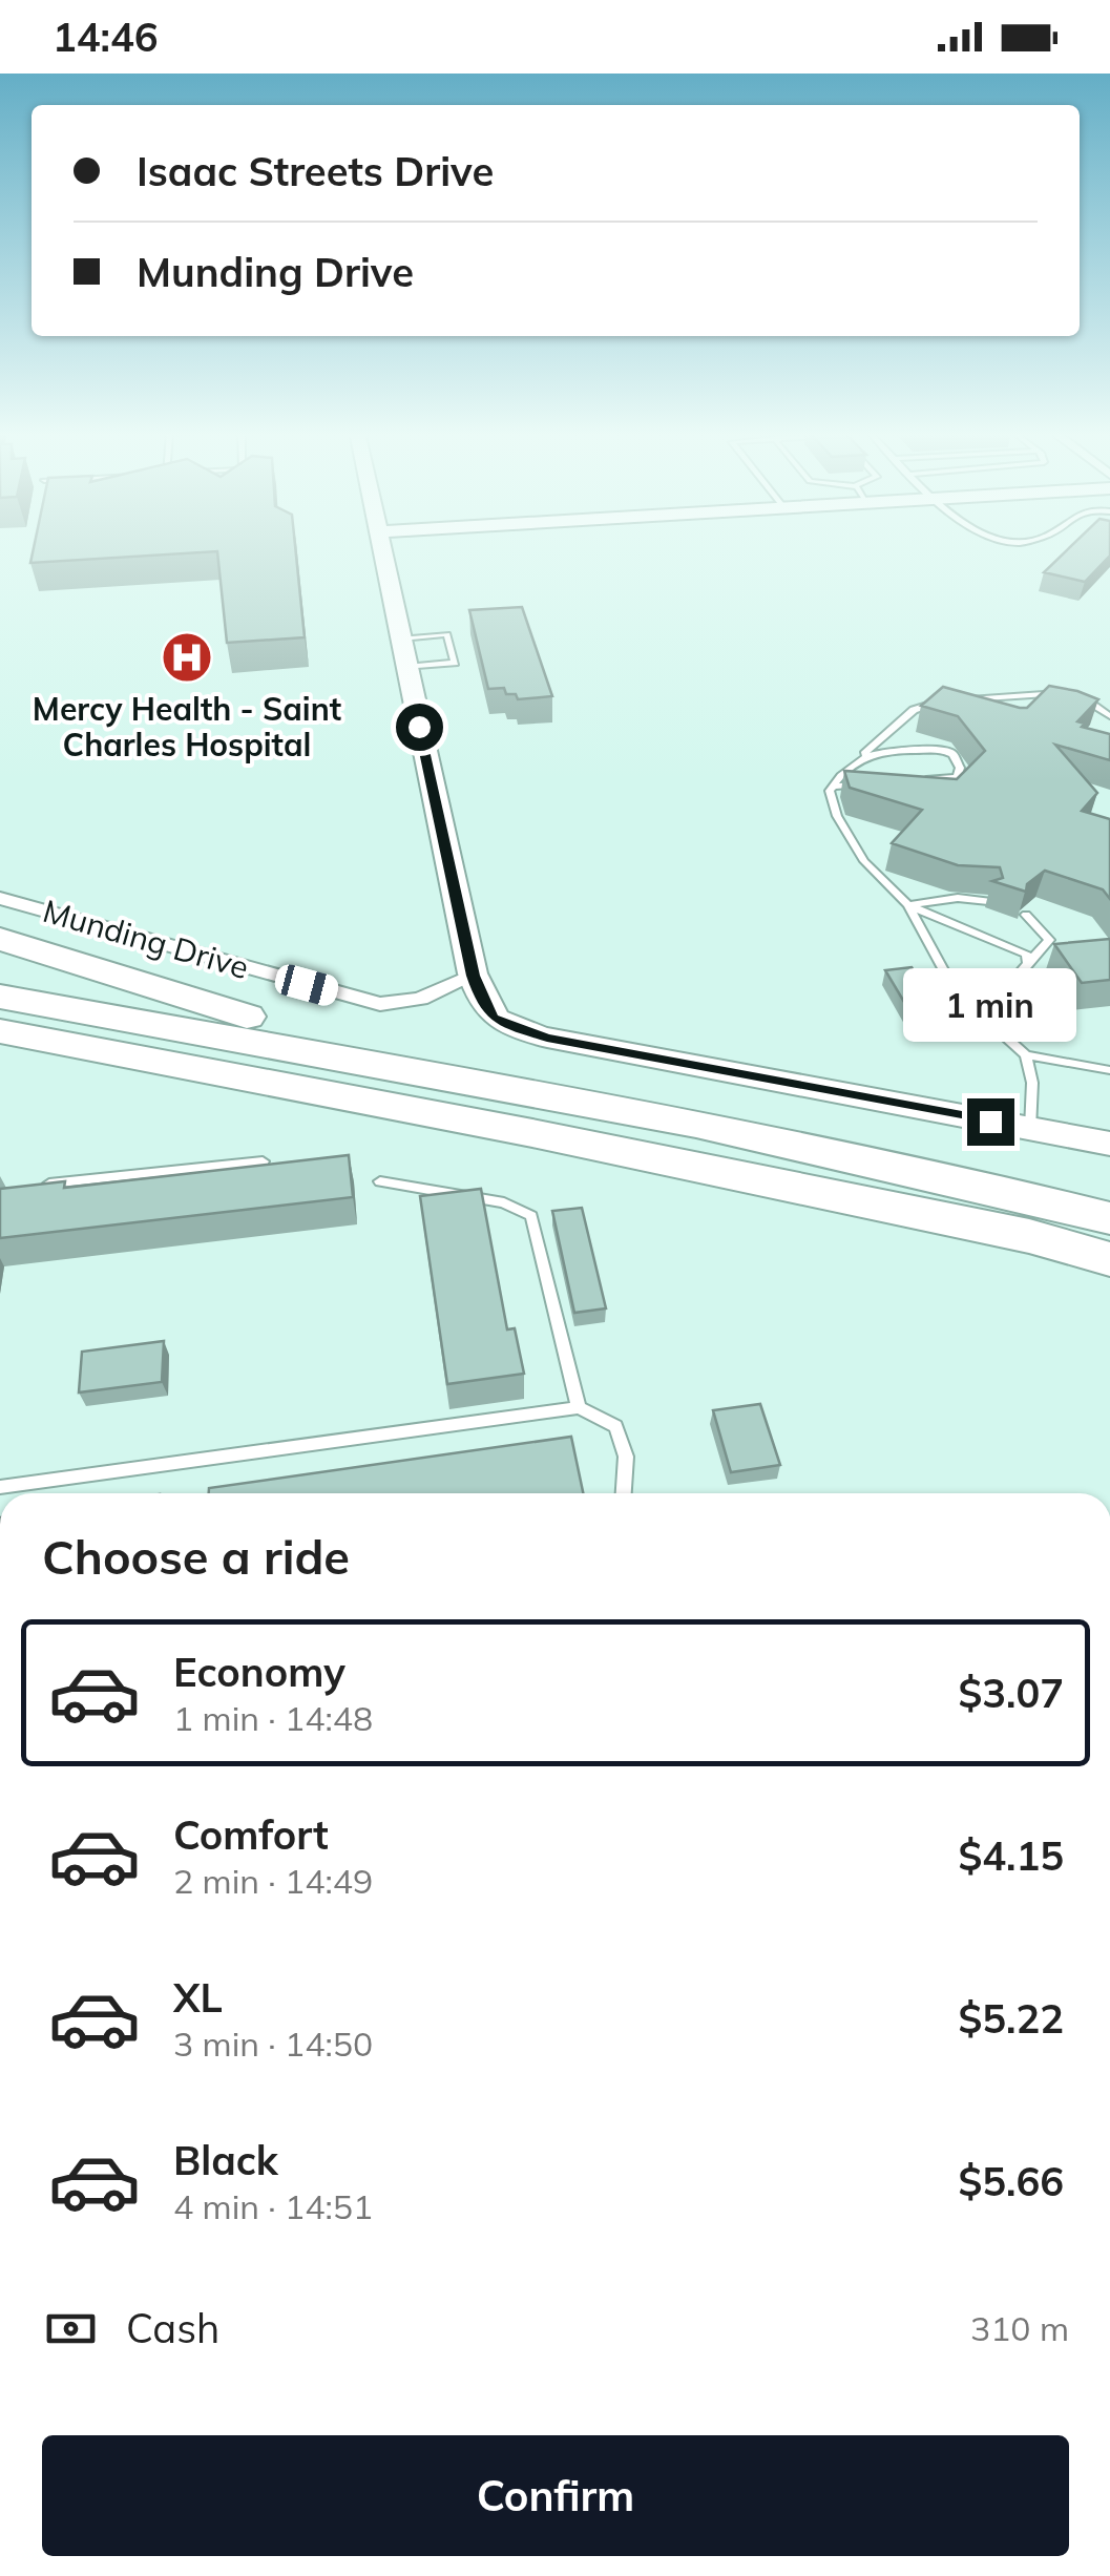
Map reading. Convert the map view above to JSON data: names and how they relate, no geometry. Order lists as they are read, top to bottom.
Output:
{
  "streets": {
    "street": ["Munding Drive"]
  },
  "places": {
    "hospital": ["Mercy Health - Saint Charles Hospital"]
  },
  "page": {
    "status": "14:46",
    "banner": ["Isaac Streets Drive", "Munding Drive"],
    "bubble": "1 min",
    "heading": "Choose a ride",
    "list": [
      {
        "name": "Economy",
        "note": "1 min · 14:48",
        "value": "$3.07"
      },
      {
        "name": "Comfort",
        "note": "2 min · 14:49",
        "value": "$4.15"
      },
      {
        "name": "XL",
        "note": "3 min · 14:50",
        "value": "$5.22"
      },
      {
        "name": "Black",
        "note": "4 min · 14:51",
        "value": "$5.66"
      }
    ],
    "pay": ["Cash", "310 m"],
    "buttons": "Confirm"
  }
}
